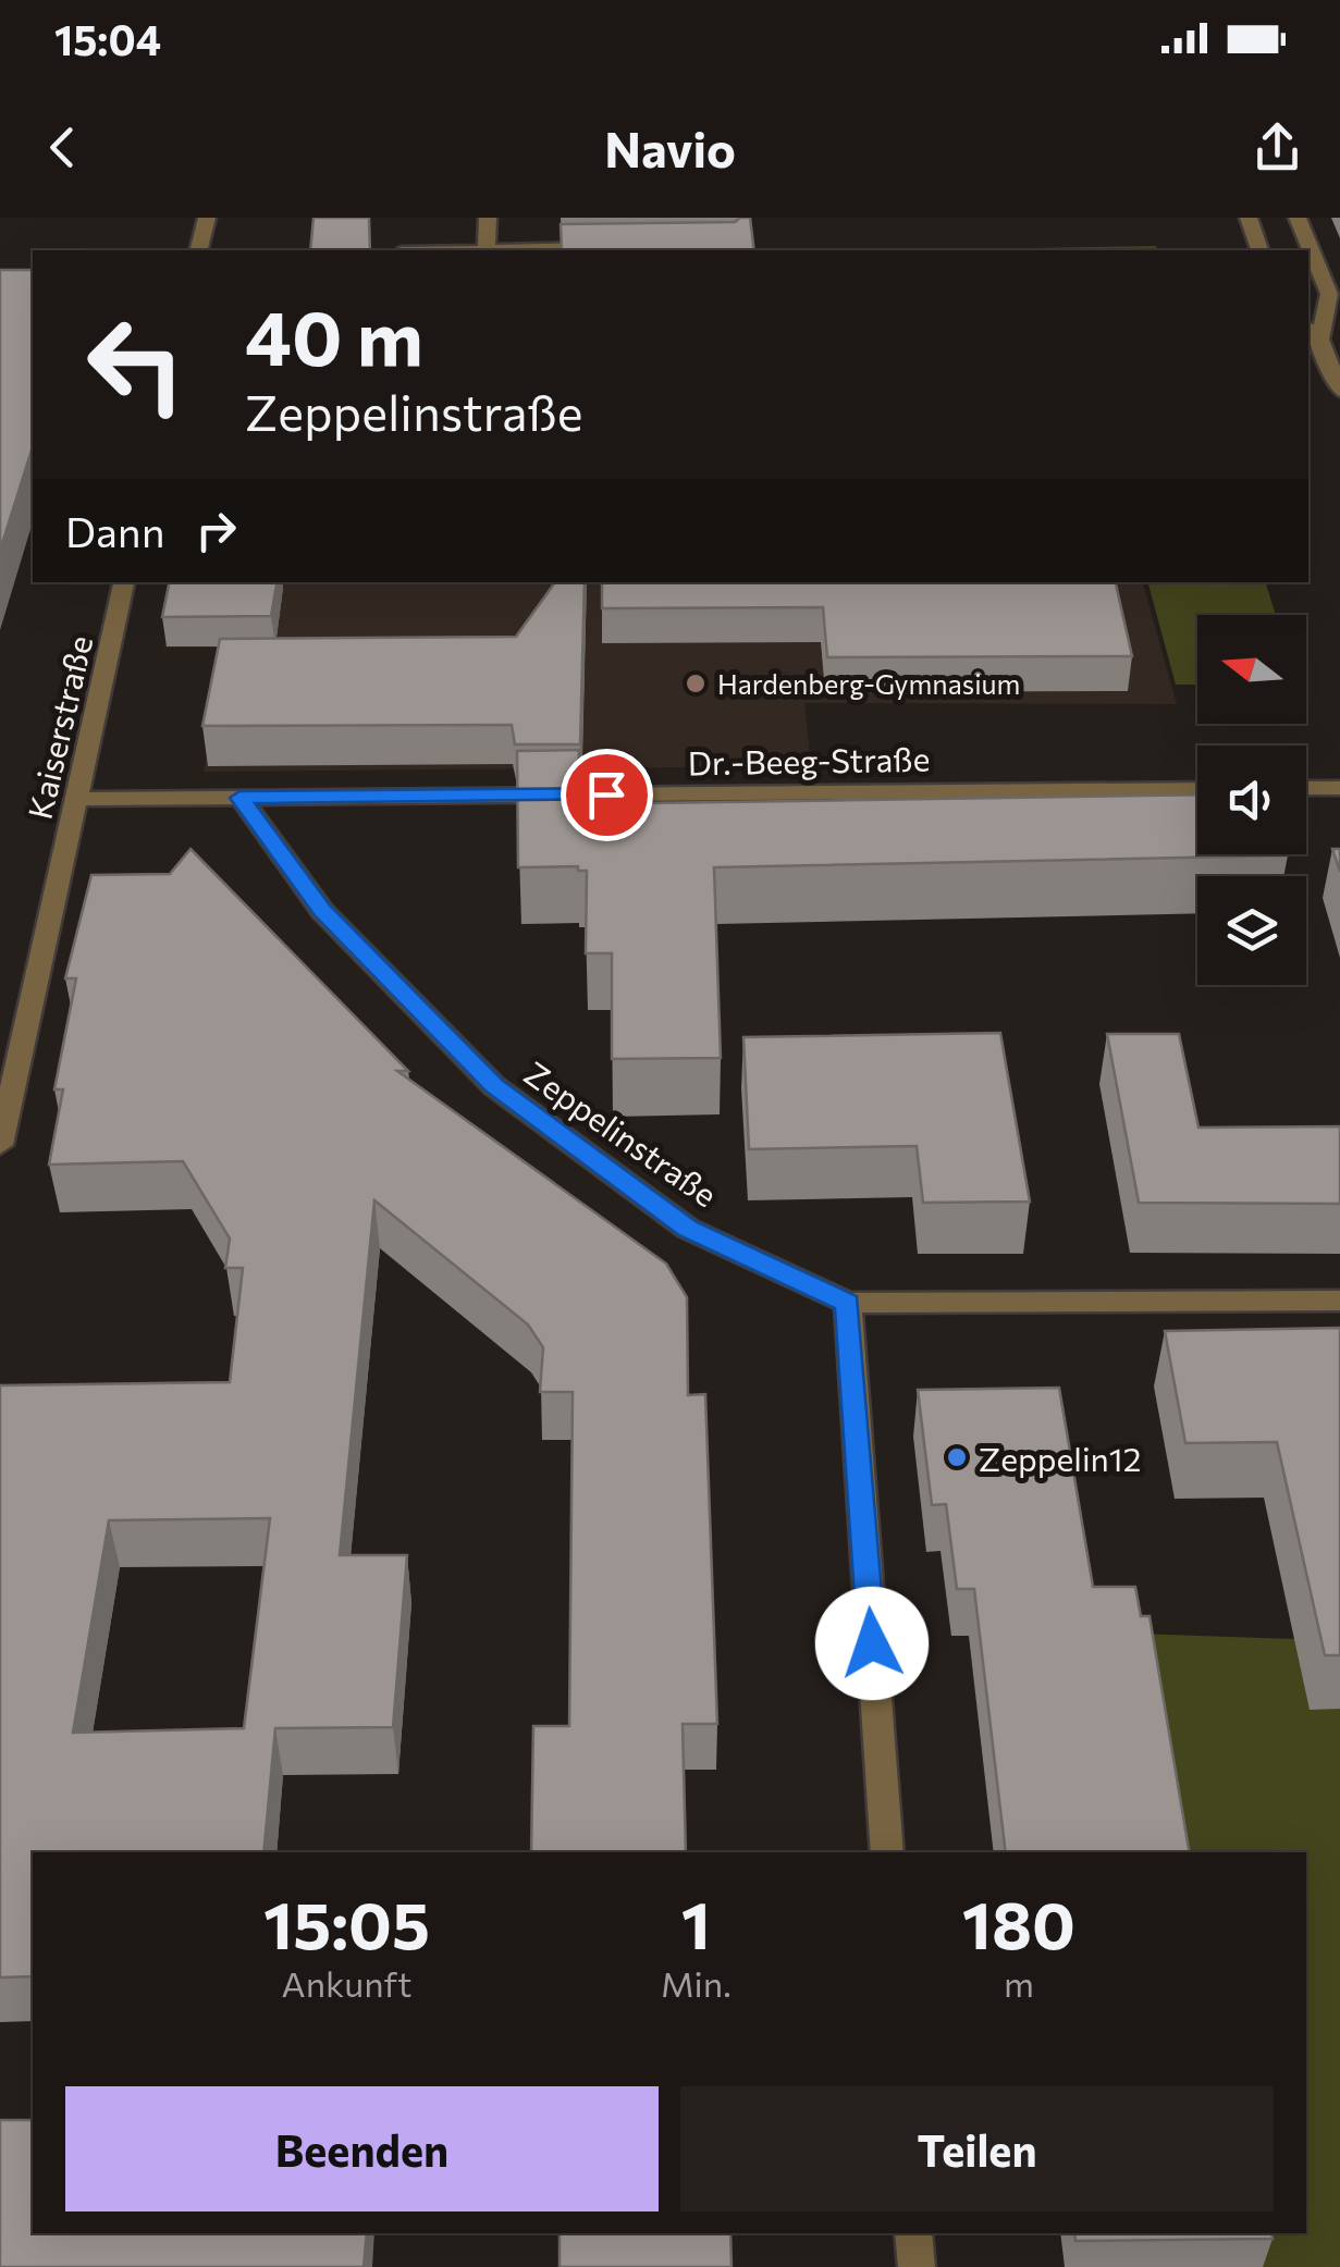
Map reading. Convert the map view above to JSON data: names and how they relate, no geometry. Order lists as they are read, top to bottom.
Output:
{
  "streets": {
    "street": ["Kaiserstraße", "Dr.-Beeg-Straße", "Zeppelinstraße"]
  },
  "crossings": [
    ["Kaiserstraße", "Dr.-Beeg-Straße"],
    ["Dr.-Beeg-Straße", "Zeppelinstraße"]
  ],
  "places": ["Hardenberg-Gymnasium", "Zeppelin12"],
  "north": "left",
  "page": {
    "status": "15:04",
    "header": "Navio",
    "turn": ["40 m", "Zeppelinstraße"],
    "then": "Dann",
    "eta": [
      "15:05",
      "Ankunft",
      "1",
      "Min.",
      "180",
      "m"
    ],
    "buttons": ["Beenden", "Teilen"]
  }
}
